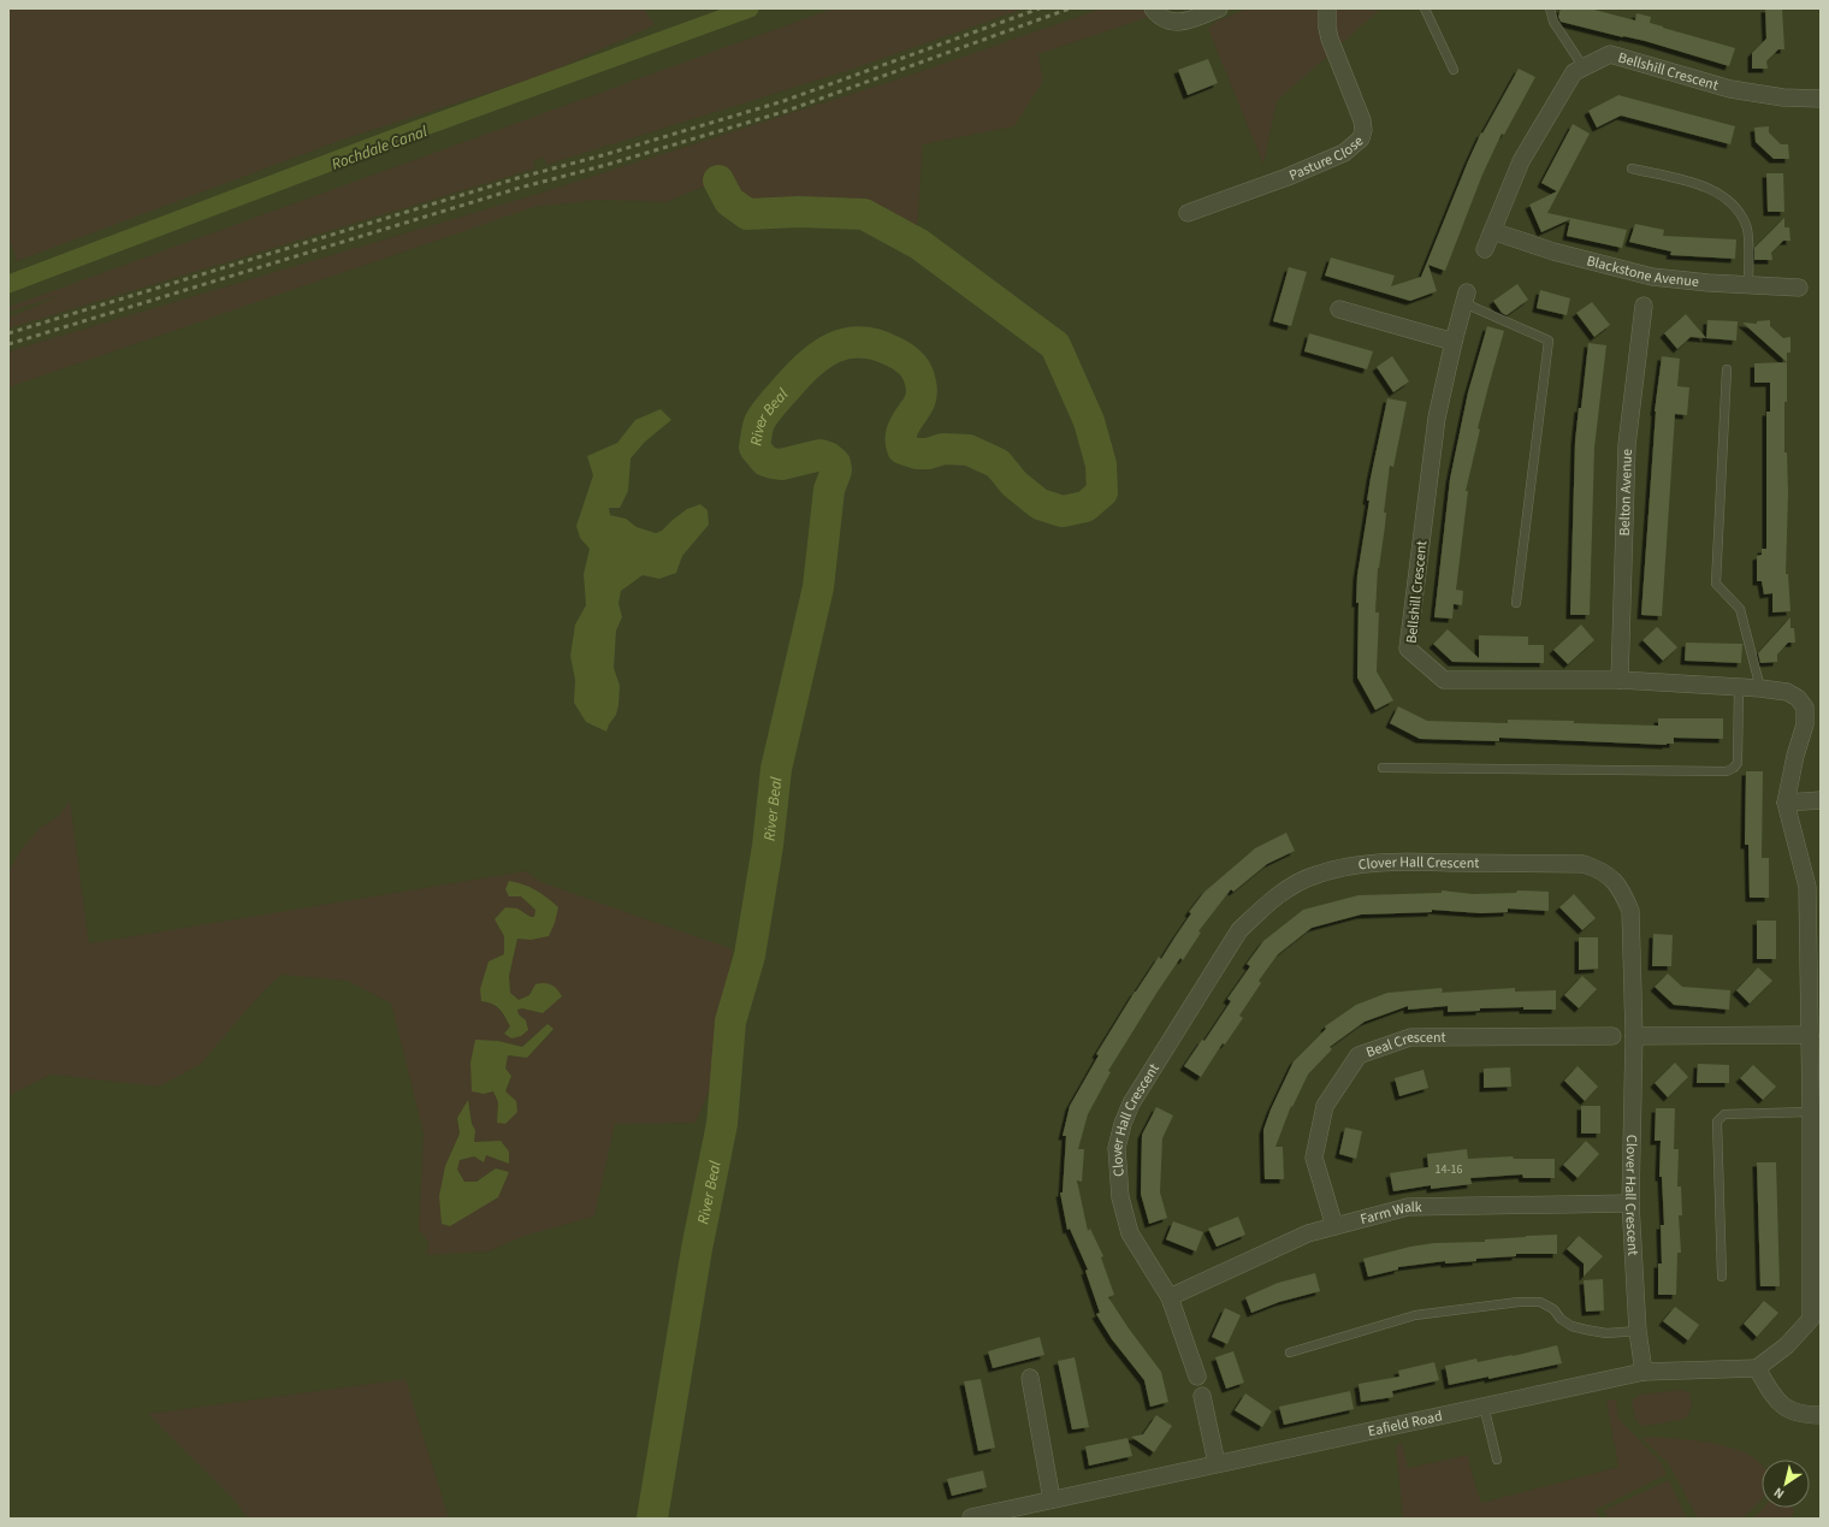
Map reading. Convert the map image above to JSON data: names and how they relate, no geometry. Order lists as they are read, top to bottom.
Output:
{
  "streets": {
    "street": [
      "Bellshill Crescent",
      "Pasture Close",
      "Blackstone Avenue",
      "Belton Avenue",
      "Clover Hall Crescent",
      "Beal Crescent",
      "Farm Walk",
      "Eafield Road"
    ]
  },
  "crossings": [
    ["Bellshill Crescent", "Blackstone Avenue"],
    ["Bellshill Crescent", "Belton Avenue"],
    ["Clover Hall Crescent", "Farm Walk"],
    ["Clover Hall Crescent", "Eafield Road"],
    ["Beal Crescent", "Farm Walk"]
  ],
  "water": ["Rochdale Canal", "River Beal"],
  "house_numbers": ["14-16"],
  "north": "bottom left"
}
